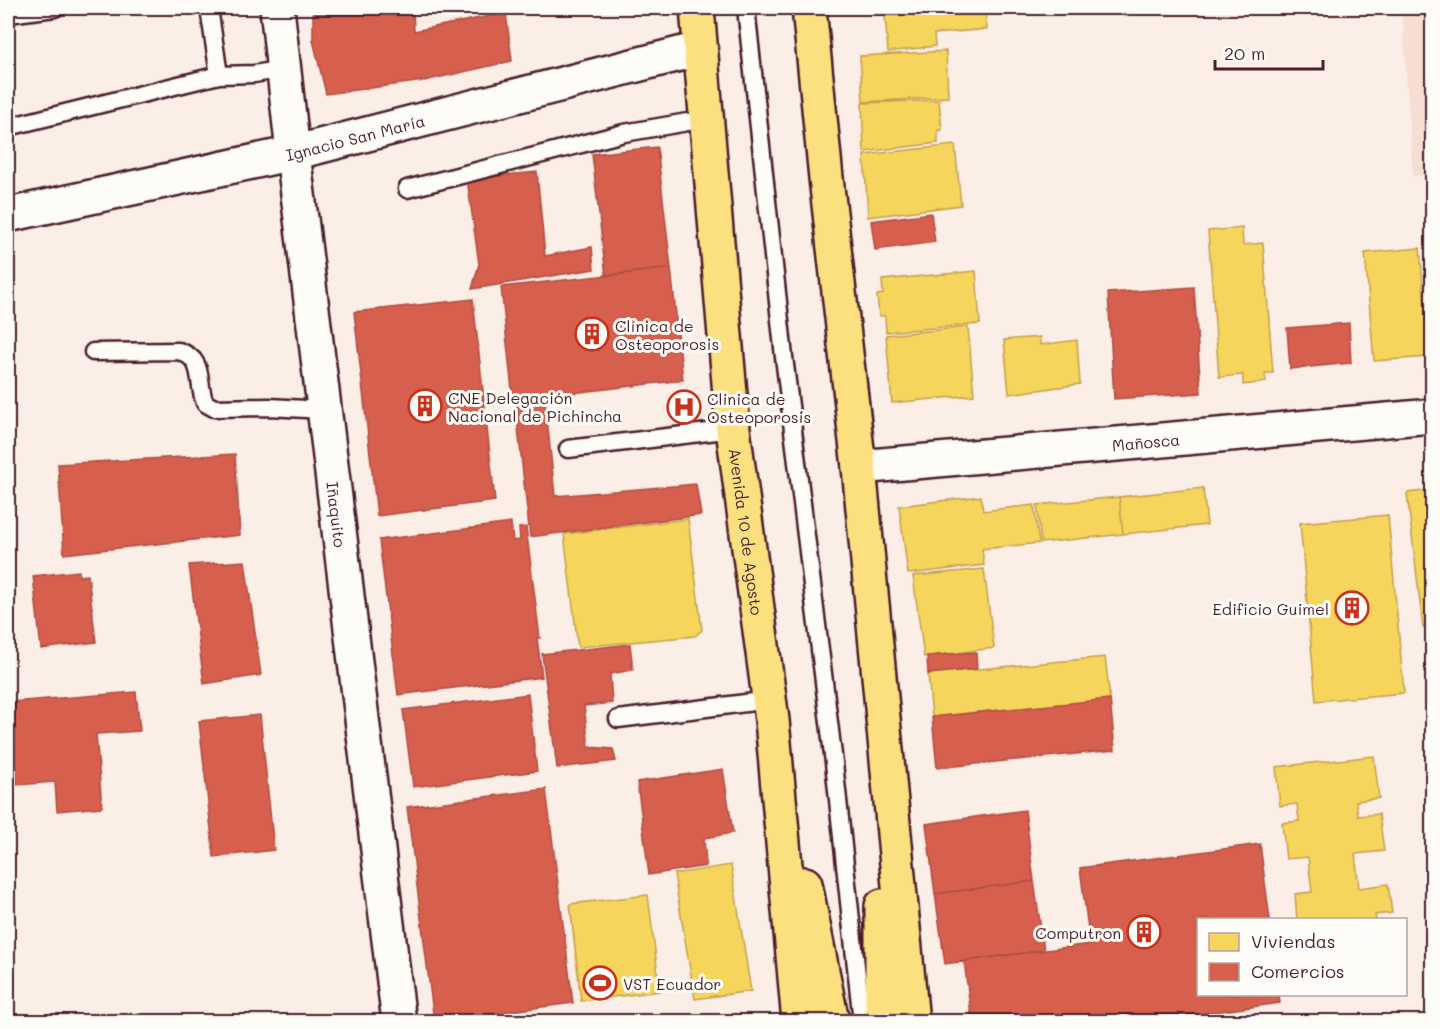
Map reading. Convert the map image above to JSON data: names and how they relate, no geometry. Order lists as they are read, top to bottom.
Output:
{
  "streets": {
    "main road": ["Avenida 10 de Agosto"],
    "street": ["Ignacio San María", "Mañosca", "Iñaquito"]
  },
  "crossings": [
    ["Ignacio San María", "Iñaquito"],
    ["Ignacio San María", "Avenida 10 de Agosto"]
  ],
  "places": {
    "building": [
      "Clínica de Osteoporosis",
      "CNE Delegación Nacional de Pichincha",
      "Edificio Guimel",
      "Computron"
    ],
    "hospital": ["Clinica de Osteoporosis"],
    "sports": ["VST Ecuador"]
  },
  "legend": ["Viviendas", "Comercios"],
  "scale_bar": "20 m"
}
